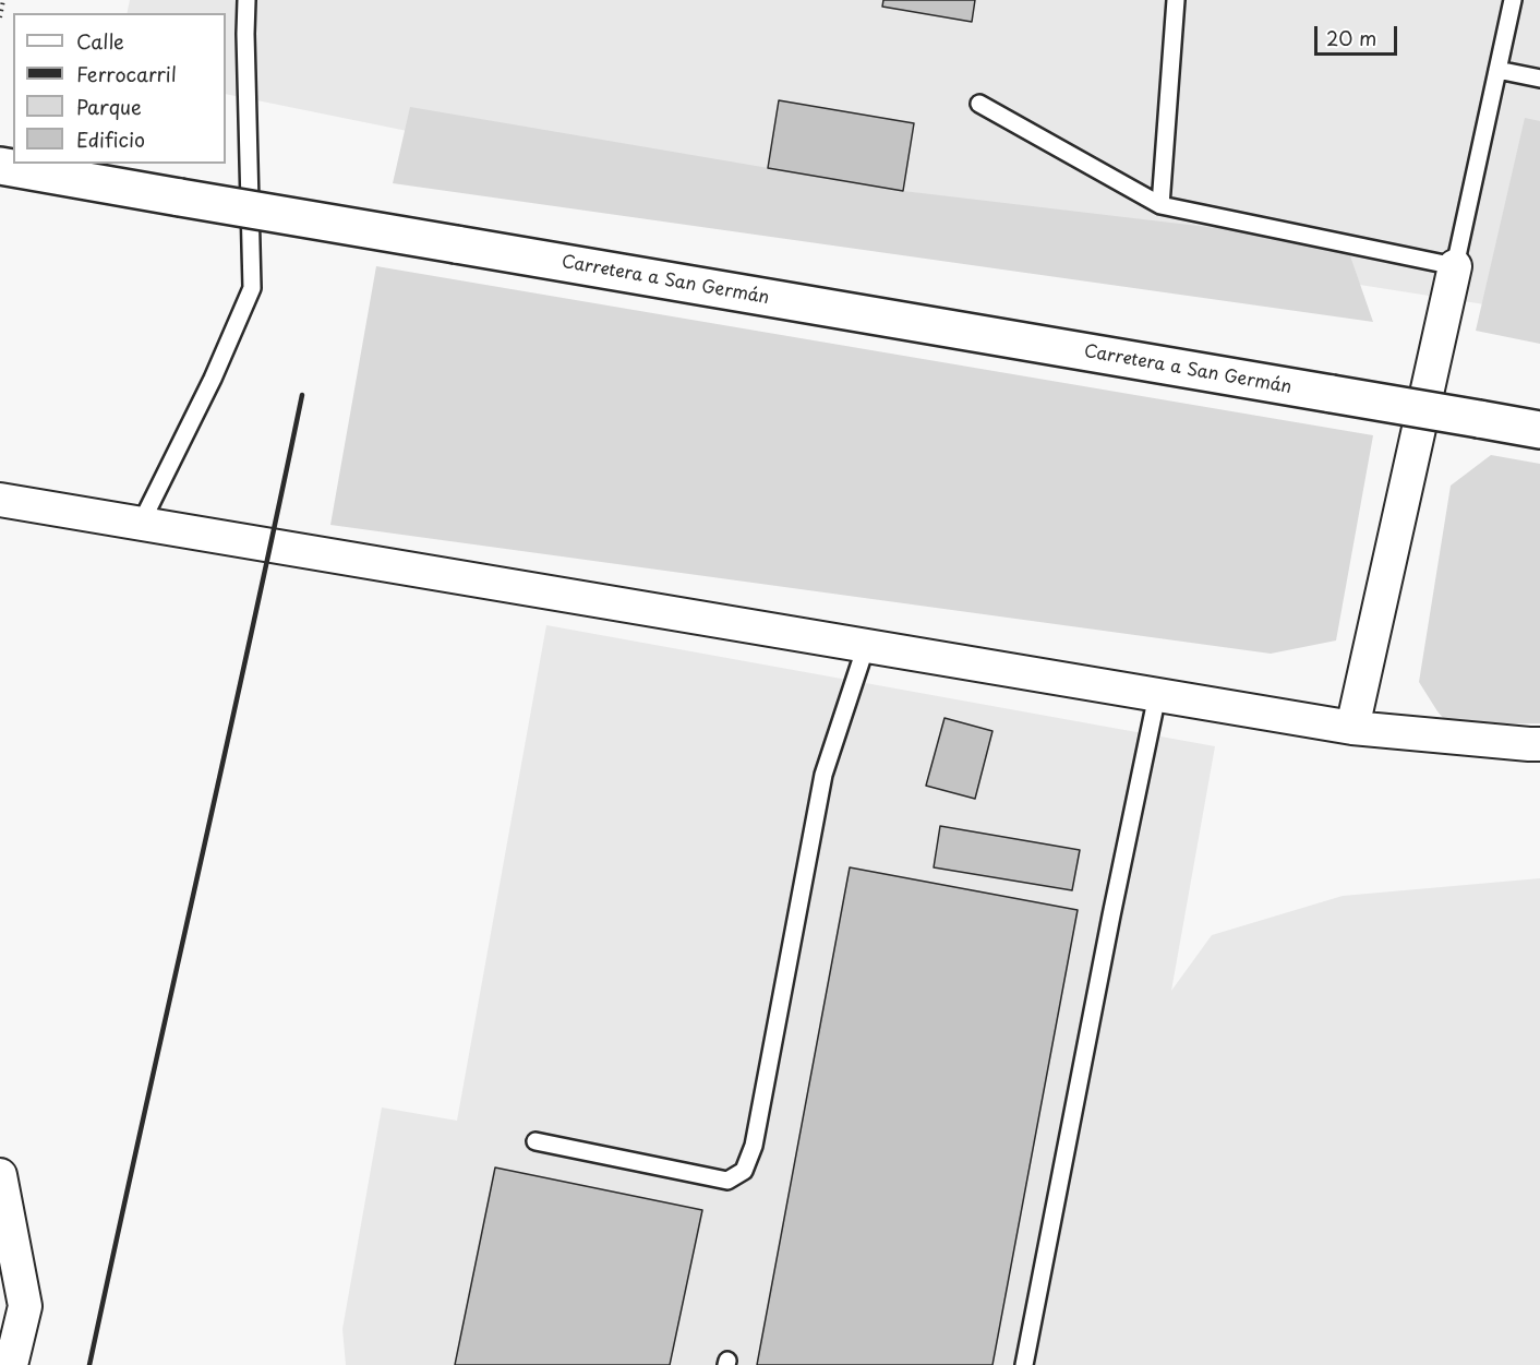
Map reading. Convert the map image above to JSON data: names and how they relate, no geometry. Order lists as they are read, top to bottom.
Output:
{
  "streets": {
    "main road": ["Carretera a San Germán"]
  },
  "legend": [
    "Calle",
    "Ferrocarril",
    "Parque",
    "Edificio"
  ],
  "scale_bar": "20 m"
}
